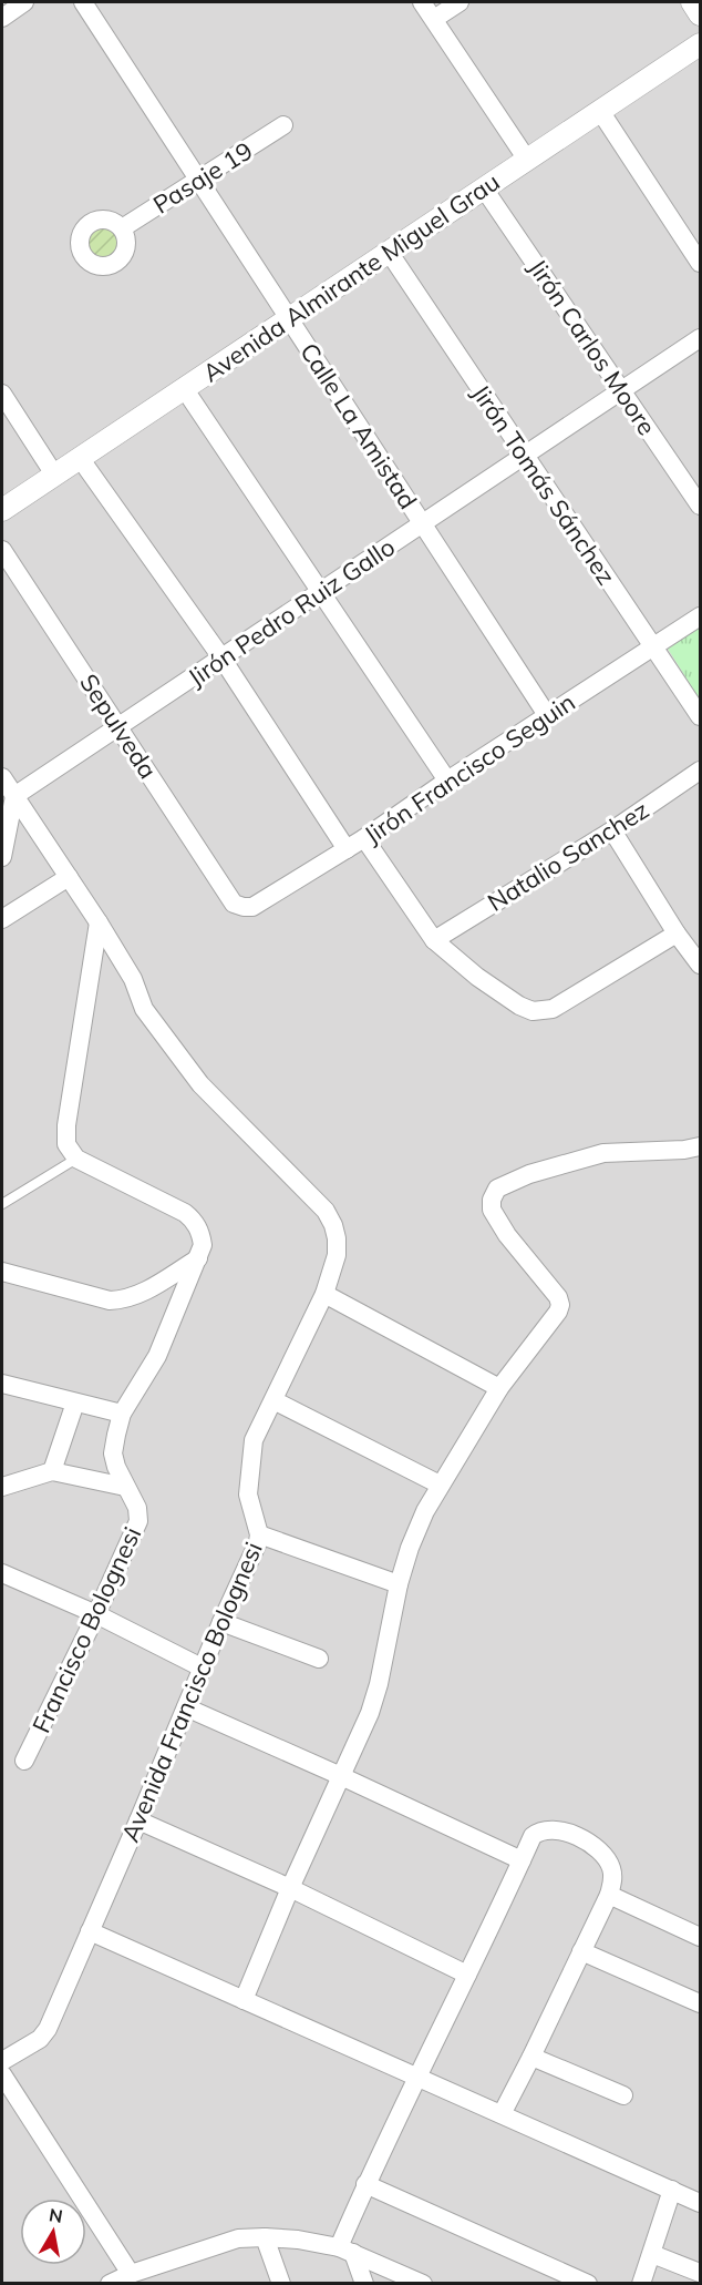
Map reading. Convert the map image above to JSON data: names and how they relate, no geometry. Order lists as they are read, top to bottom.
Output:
{
  "streets": {
    "street": [
      "Pasaje 19",
      "Avenida Almirante Miguel Grau",
      "Jirón Carlos Moore",
      "Calle La Amistad",
      "Jirón Tomás Sánchez",
      "Jirón Pedro Ruiz Gallo",
      "Sepulveda",
      "Jirón Francisco Seguin",
      "Natalio Sanchez",
      "Francisco Bolognesi",
      "Avenida Francisco Bolognesi"
    ]
  },
  "crossings": [
    ["Pasaje 19", "Calle La Amistad"],
    ["Avenida Almirante Miguel Grau", "Jirón Carlos Moore"],
    ["Avenida Almirante Miguel Grau", "Calle La Amistad"],
    ["Avenida Almirante Miguel Grau", "Jirón Tomás Sánchez"],
    ["Jirón Carlos Moore", "Jirón Pedro Ruiz Gallo"],
    ["Calle La Amistad", "Jirón Pedro Ruiz Gallo"],
    ["Calle La Amistad", "Jirón Francisco Seguin"],
    ["Jirón Tomás Sánchez", "Jirón Pedro Ruiz Gallo"],
    ["Jirón Tomás Sánchez", "Jirón Francisco Seguin"],
    ["Jirón Pedro Ruiz Gallo", "Sepulveda"],
    ["Jirón Pedro Ruiz Gallo", "Avenida Francisco Bolognesi"],
    ["Sepulveda", "Jirón Francisco Seguin"]
  ],
  "north": "top"
}
